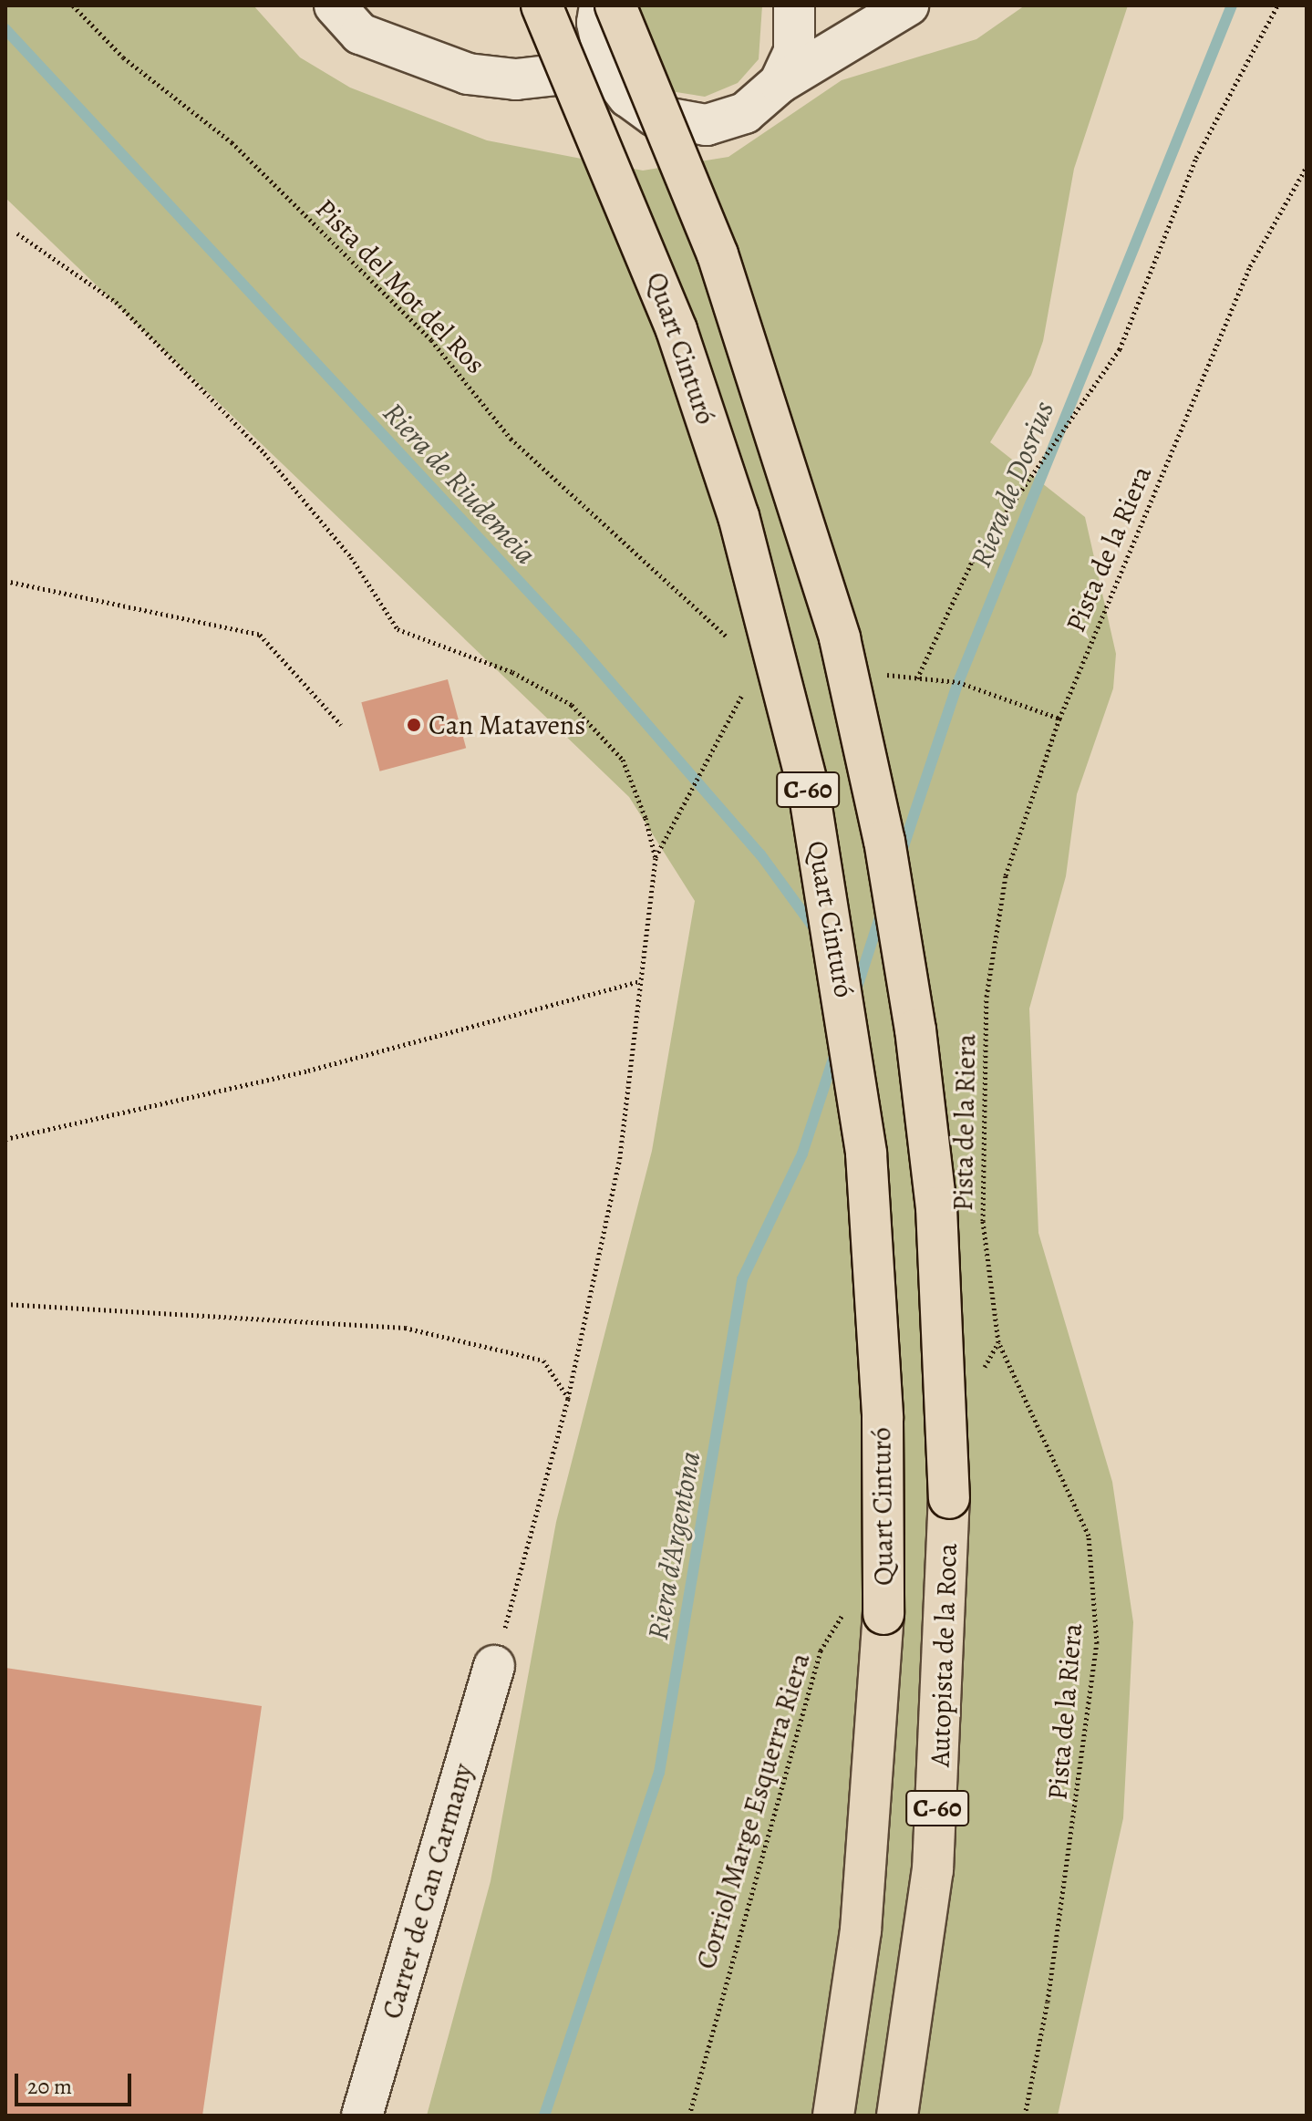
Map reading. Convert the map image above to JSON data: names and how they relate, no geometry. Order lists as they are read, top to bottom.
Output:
{
  "streets": {
    "highway": ["Quart Cinturó", "C-60", "Autopista de la Roca"],
    "street": ["Carrer de Can Carmany"],
    "path": ["Pista del Mot del Ros", "Pista de la Riera", "Corriol Marge Esquerra Riera"]
  },
  "crossings": [
    ["Quart Cinturó", "C-60"],
    ["Quart Cinturó", "Corriol Marge Esquerra Riera"],
    ["C-60", "Corriol Marge Esquerra Riera"]
  ],
  "water": ["Riera de Riudemeia", "Riera de Dosrius", "Riera d'Argentona"],
  "places": ["Can Matavens"],
  "scale_bar": "20 m"
}
